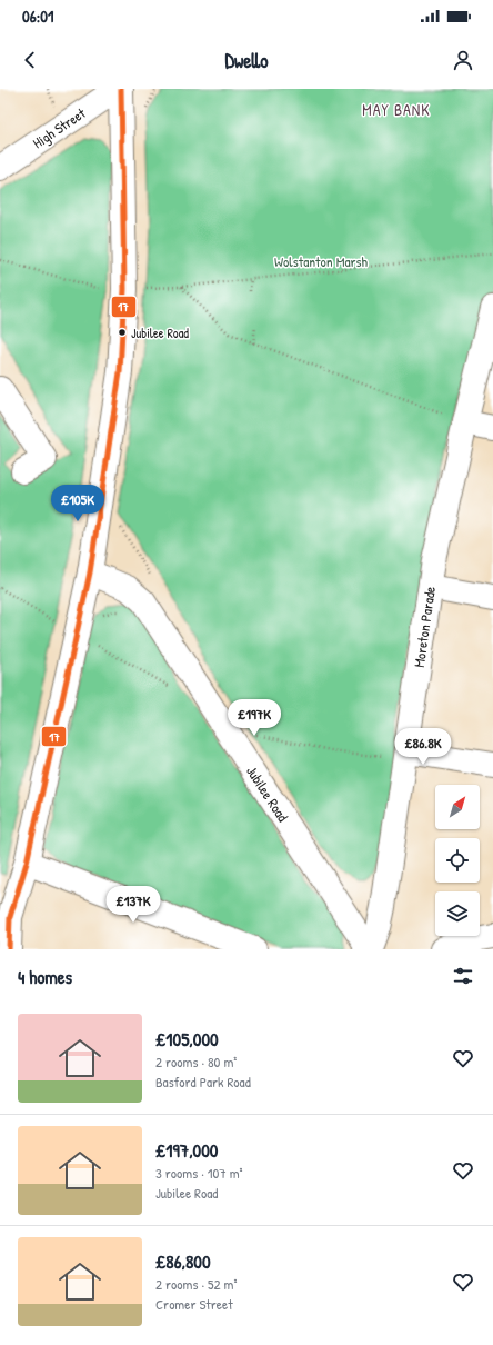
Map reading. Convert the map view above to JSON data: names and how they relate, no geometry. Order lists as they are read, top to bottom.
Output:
{
  "streets": {
    "main road": ["High Street", "Moreton Parade", "Jubilee Road"]
  },
  "districts": ["MAY BANK"],
  "parks": ["Wolstanton Marsh"],
  "places": ["Jubilee Road"],
  "lines": ["transit line 17"],
  "north": "top right",
  "page": {
    "status": "06:01",
    "header": "Dwello",
    "price": [
      "£105K",
      "£197K",
      "£86.8K",
      "£137K"
    ],
    "heading": "4 homes",
    "list": [
      {
        "name": "£105,000",
        "note": "2 rooms · 80 m² · Basford Park Road"
      },
      {
        "name": "£197,000",
        "note": "3 rooms · 107 m² · Jubilee Road"
      },
      {
        "name": "£86,800",
        "note": "2 rooms · 52 m² · Cromer Street"
      }
    ]
  }
}
